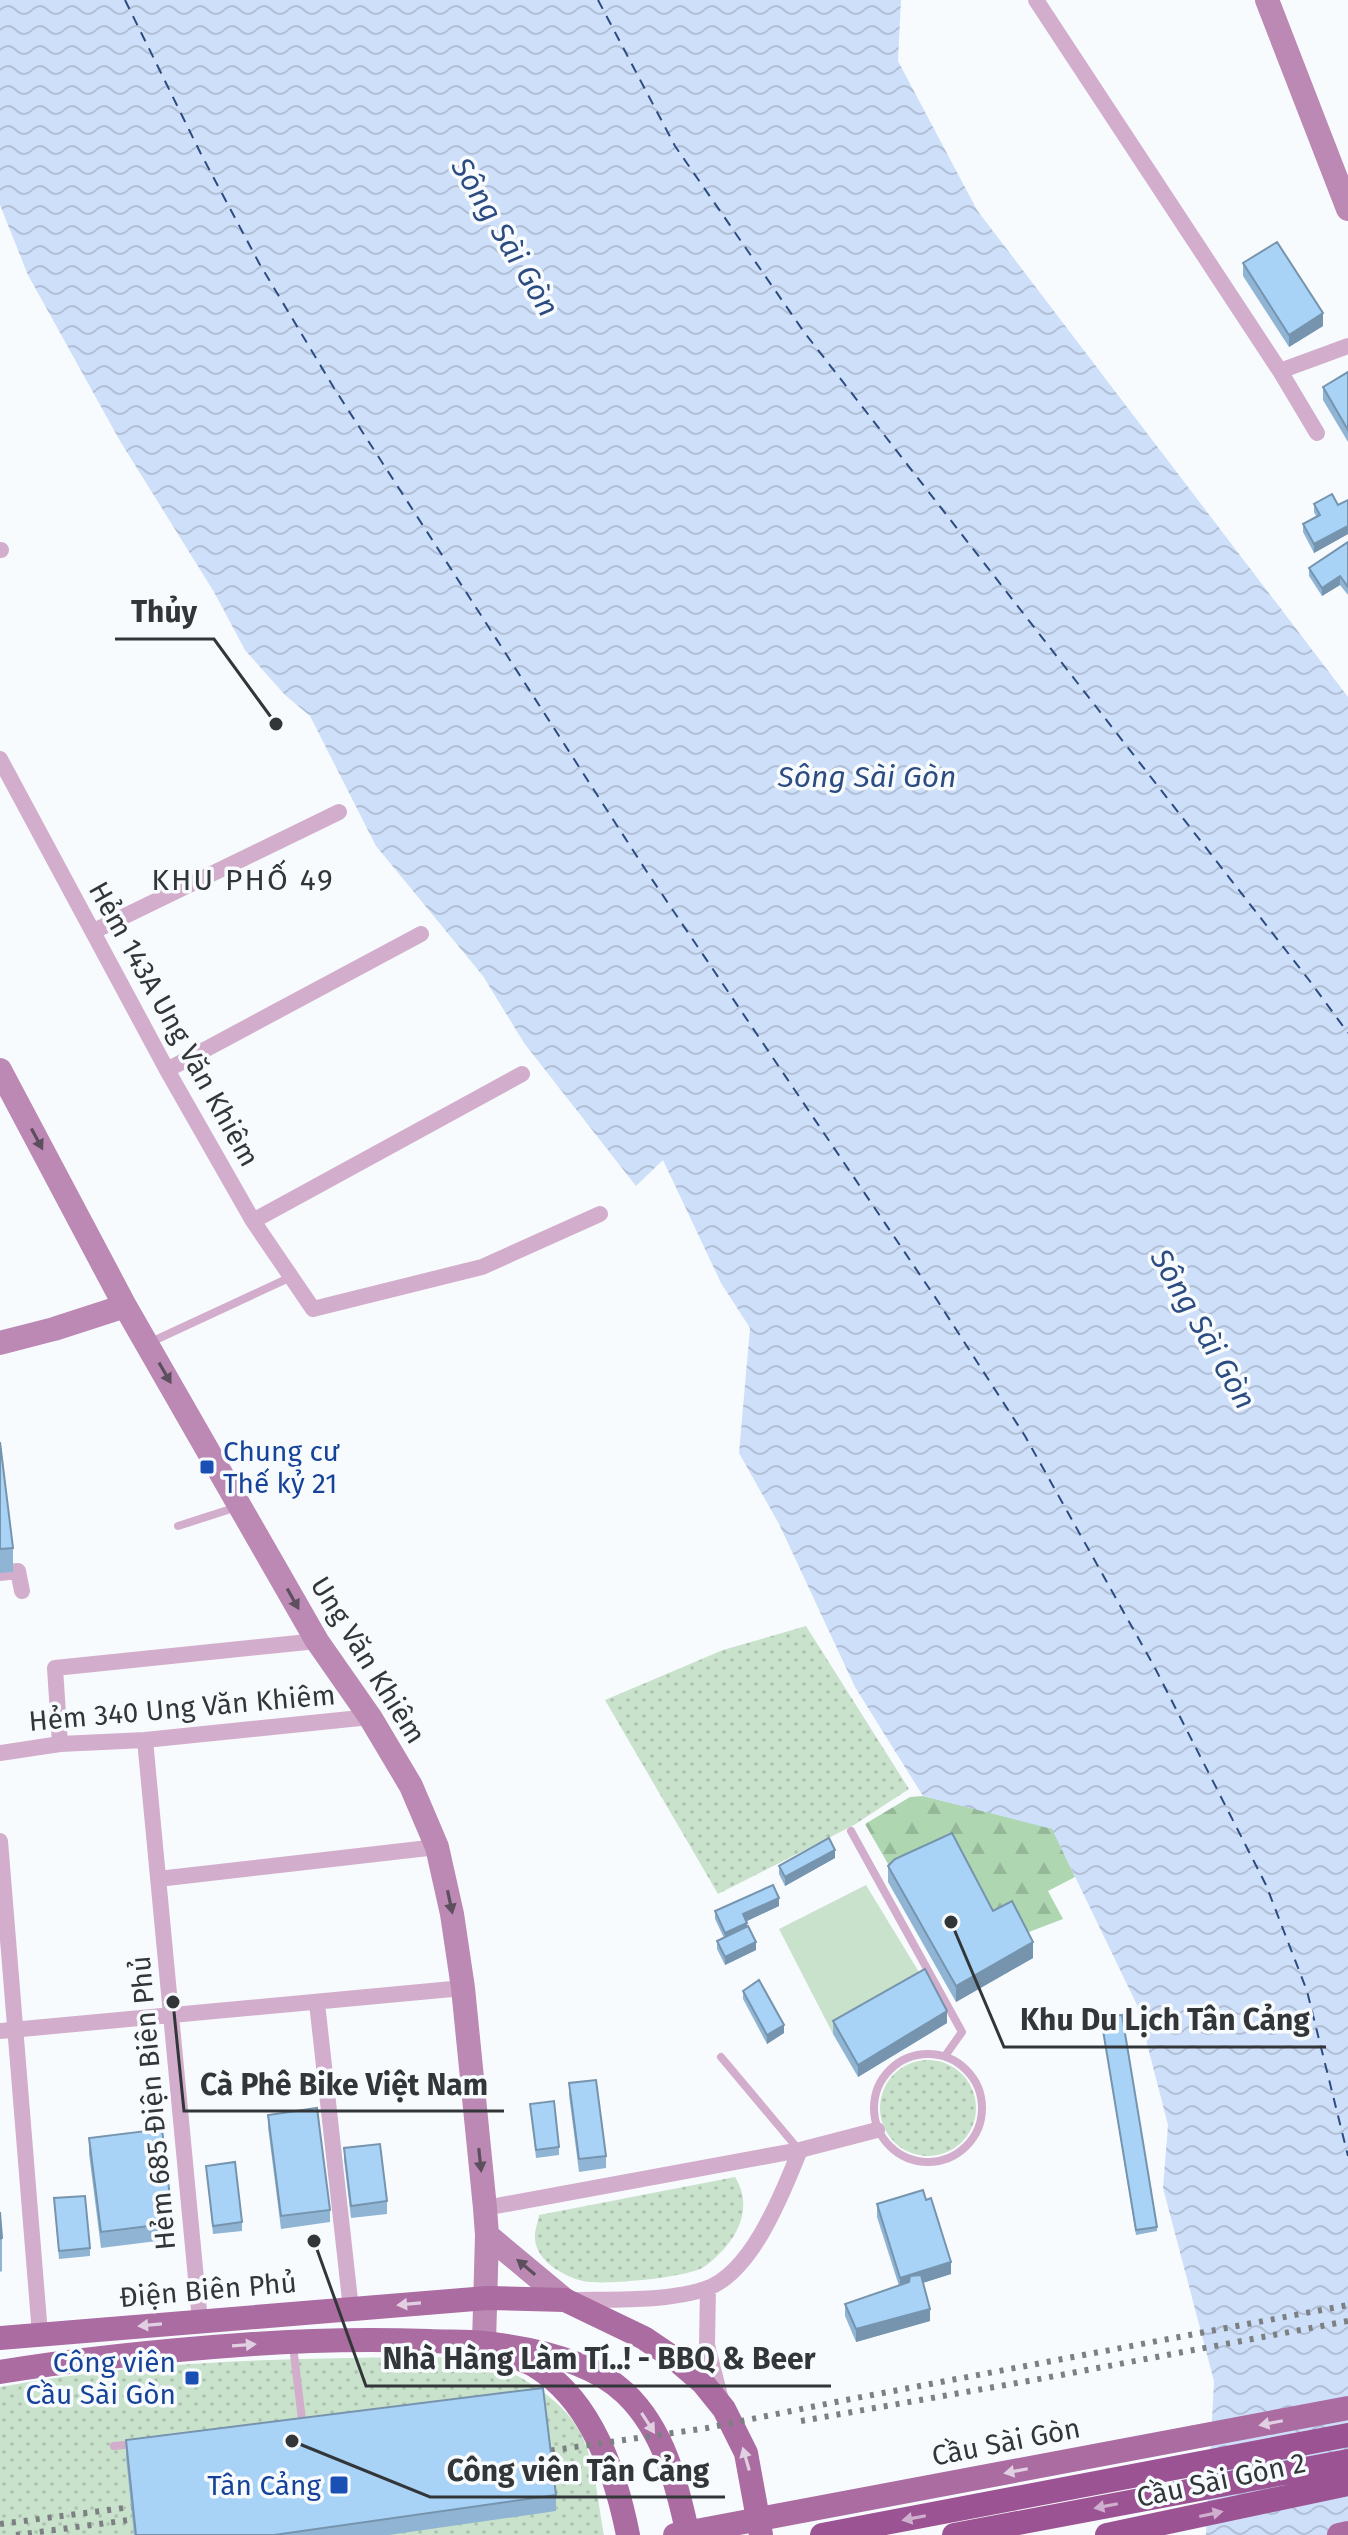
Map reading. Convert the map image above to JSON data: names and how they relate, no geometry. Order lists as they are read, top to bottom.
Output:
{
  "streets": {
    "highway": ["Cầu Sài Gòn", "Cầu Sài Gòn 2"],
    "main road": ["Ung Văn Khiêm", "Điện Biên Phủ"],
    "street": ["Hẻm 143A Ung Văn Khiêm", "Hẻm 340 Ung Văn Khiêm", "Hẻm 685 Điện Biên Phủ"]
  },
  "crossings": [
    ["Ung Văn Khiêm", "Hẻm 340 Ung Văn Khiêm"],
    ["Ung Văn Khiêm", "Điện Biên Phủ"],
    ["Hẻm 340 Ung Văn Khiêm", "Hẻm 685 Điện Biên Phủ"],
    ["Hẻm 685 Điện Biên Phủ", "Điện Biên Phủ"]
  ],
  "one_way": ["Ung Văn Khiêm", "Cầu Sài Gòn"],
  "districts": ["KHU PHỐ 49"],
  "water": ["Sông Sài Gòn"],
  "places": {
    "other": [
      "Thủy",
      "Khu Du Lịch Tân Cảng",
      "Cà Phê Bike Việt Nam",
      "Nhà Hàng Làm Tí..! - BBQ & Beer",
      "Công viên Tân Cảng"
    ],
    "transit": ["Chung cư Thế kỷ 21", "Công viên Cầu Sài Gòn", "Tân Cảng"]
  }
}
